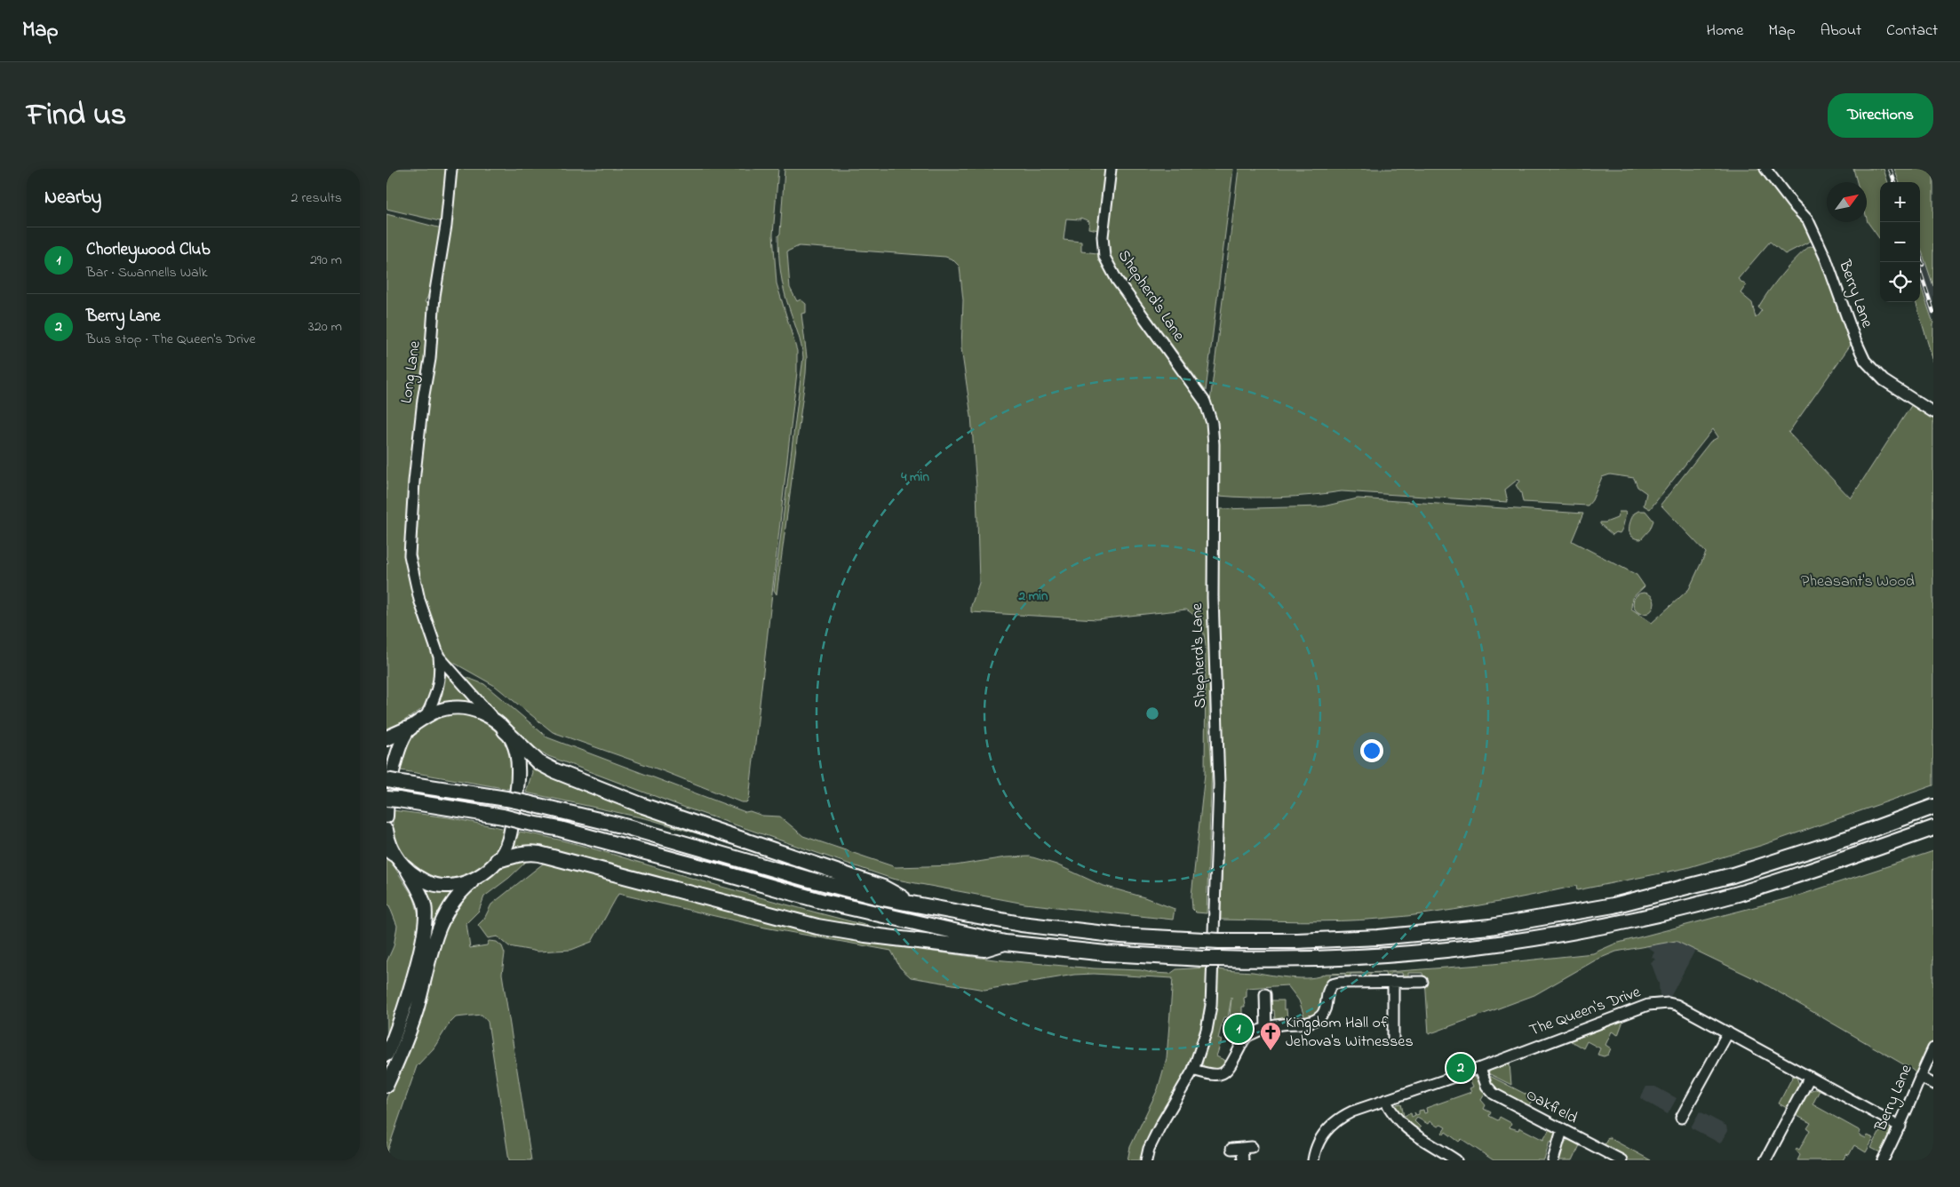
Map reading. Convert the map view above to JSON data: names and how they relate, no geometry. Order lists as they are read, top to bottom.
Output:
{
  "streets": {
    "street": [
      "Berry Lane",
      "Shepherd's Lane",
      "Long Lane",
      "The Queen's Drive",
      "Oakfield"
    ]
  },
  "crossings": [
    ["Berry Lane", "The Queen's Drive"],
    ["The Queen's Drive", "Oakfield"]
  ],
  "parks": ["Pheasant's Wood"],
  "places": {
    "church": ["Kingdom Hall of Jehova's Witnesses"]
  },
  "north": "top right",
  "page": {
    "header": "Map",
    "nav": [
      "Home",
      "Map",
      "About",
      "Contact"
    ],
    "title": "Find us",
    "buttons": "Directions",
    "heading": ["Nearby", "2 results"],
    "map_buttons": ["+", "−"],
    "list": [
      {
        "mark": "1",
        "name": "Chorleywood Club",
        "note": "Bar · Swannells Walk",
        "value": "290 m"
      },
      {
        "mark": "2",
        "name": "Berry Lane",
        "note": "Bus stop · The Queen's Drive",
        "value": "320 m"
      }
    ],
    "pins": ["1", "2"]
  },
  "rings": ["4 min", "2 min"]
}
